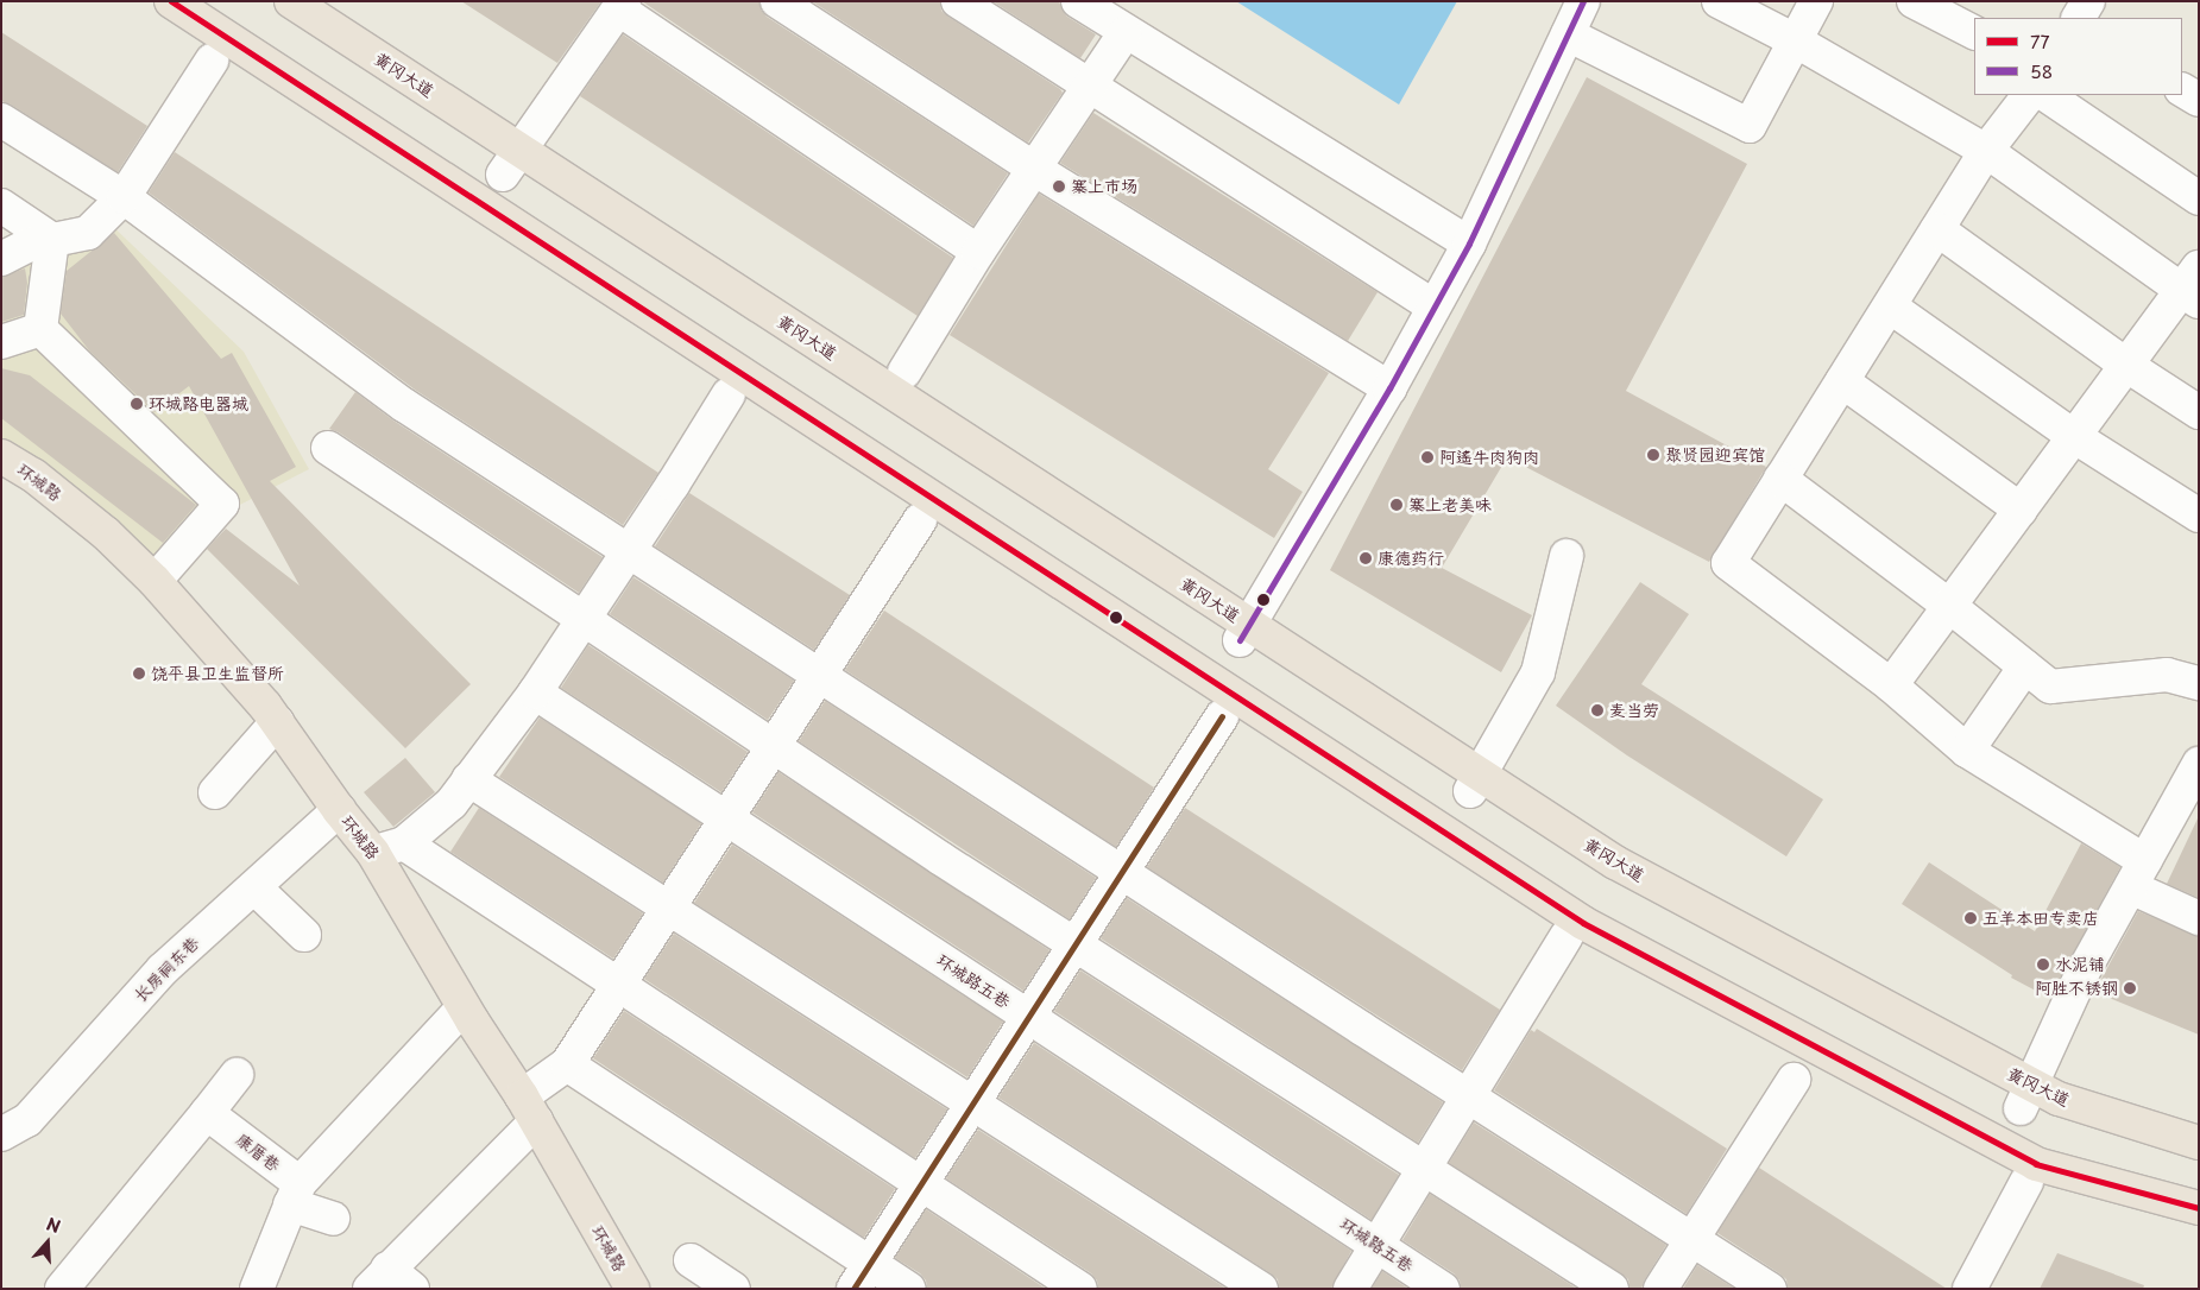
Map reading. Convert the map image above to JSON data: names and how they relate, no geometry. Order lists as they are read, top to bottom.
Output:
{
  "streets": {
    "main road": ["黄冈大道", "环城路"],
    "street": ["长房祠东巷", "环城路五巷", "康厝巷"]
  },
  "crossings": [
    ["环城路", "长房祠东巷"]
  ],
  "places": [
    "寨上市场",
    "环城路电器城",
    "聚贤园迎宾馆",
    "阿遥牛肉狗肉",
    "寨上老美味",
    "康德药行",
    "饶平县卫生监督所",
    "麦当劳",
    "五羊本田专卖店",
    "水泥铺",
    "阿胜不锈钢"
  ],
  "lines": ["transit line 77", "transit line 58"],
  "legend": ["77", "58"],
  "north": "top"
}
